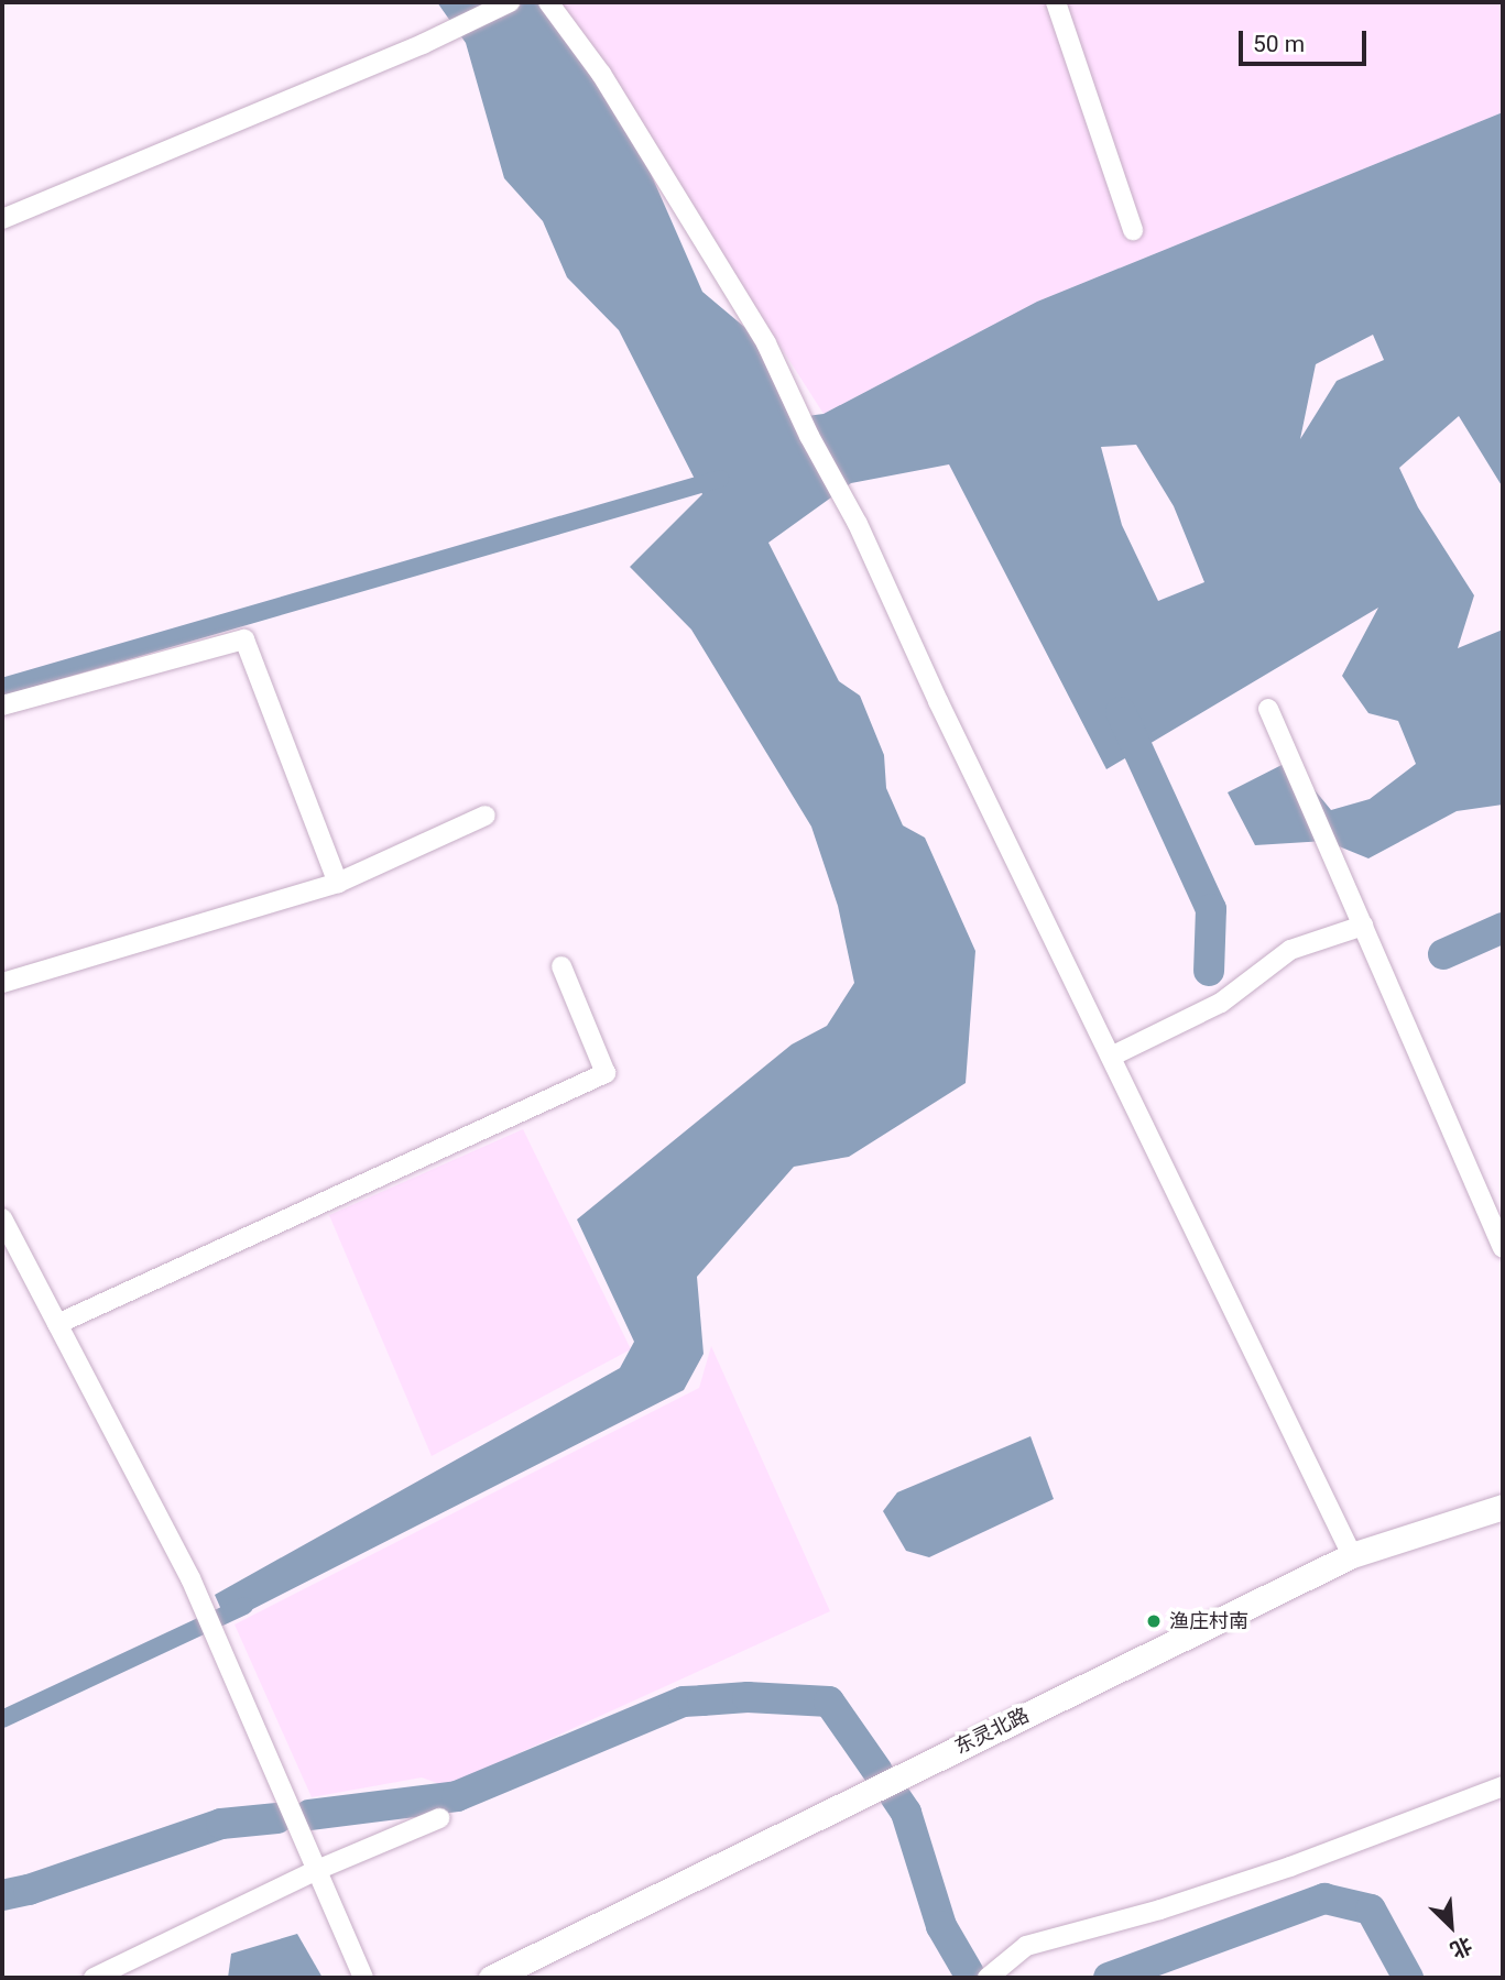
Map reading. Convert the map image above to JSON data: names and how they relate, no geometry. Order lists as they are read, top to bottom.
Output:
{
  "streets": {
    "main road": ["东灵北路"]
  },
  "places": ["渔庄村南"],
  "scale_bar": "50 m",
  "north": "bottom right"
}
